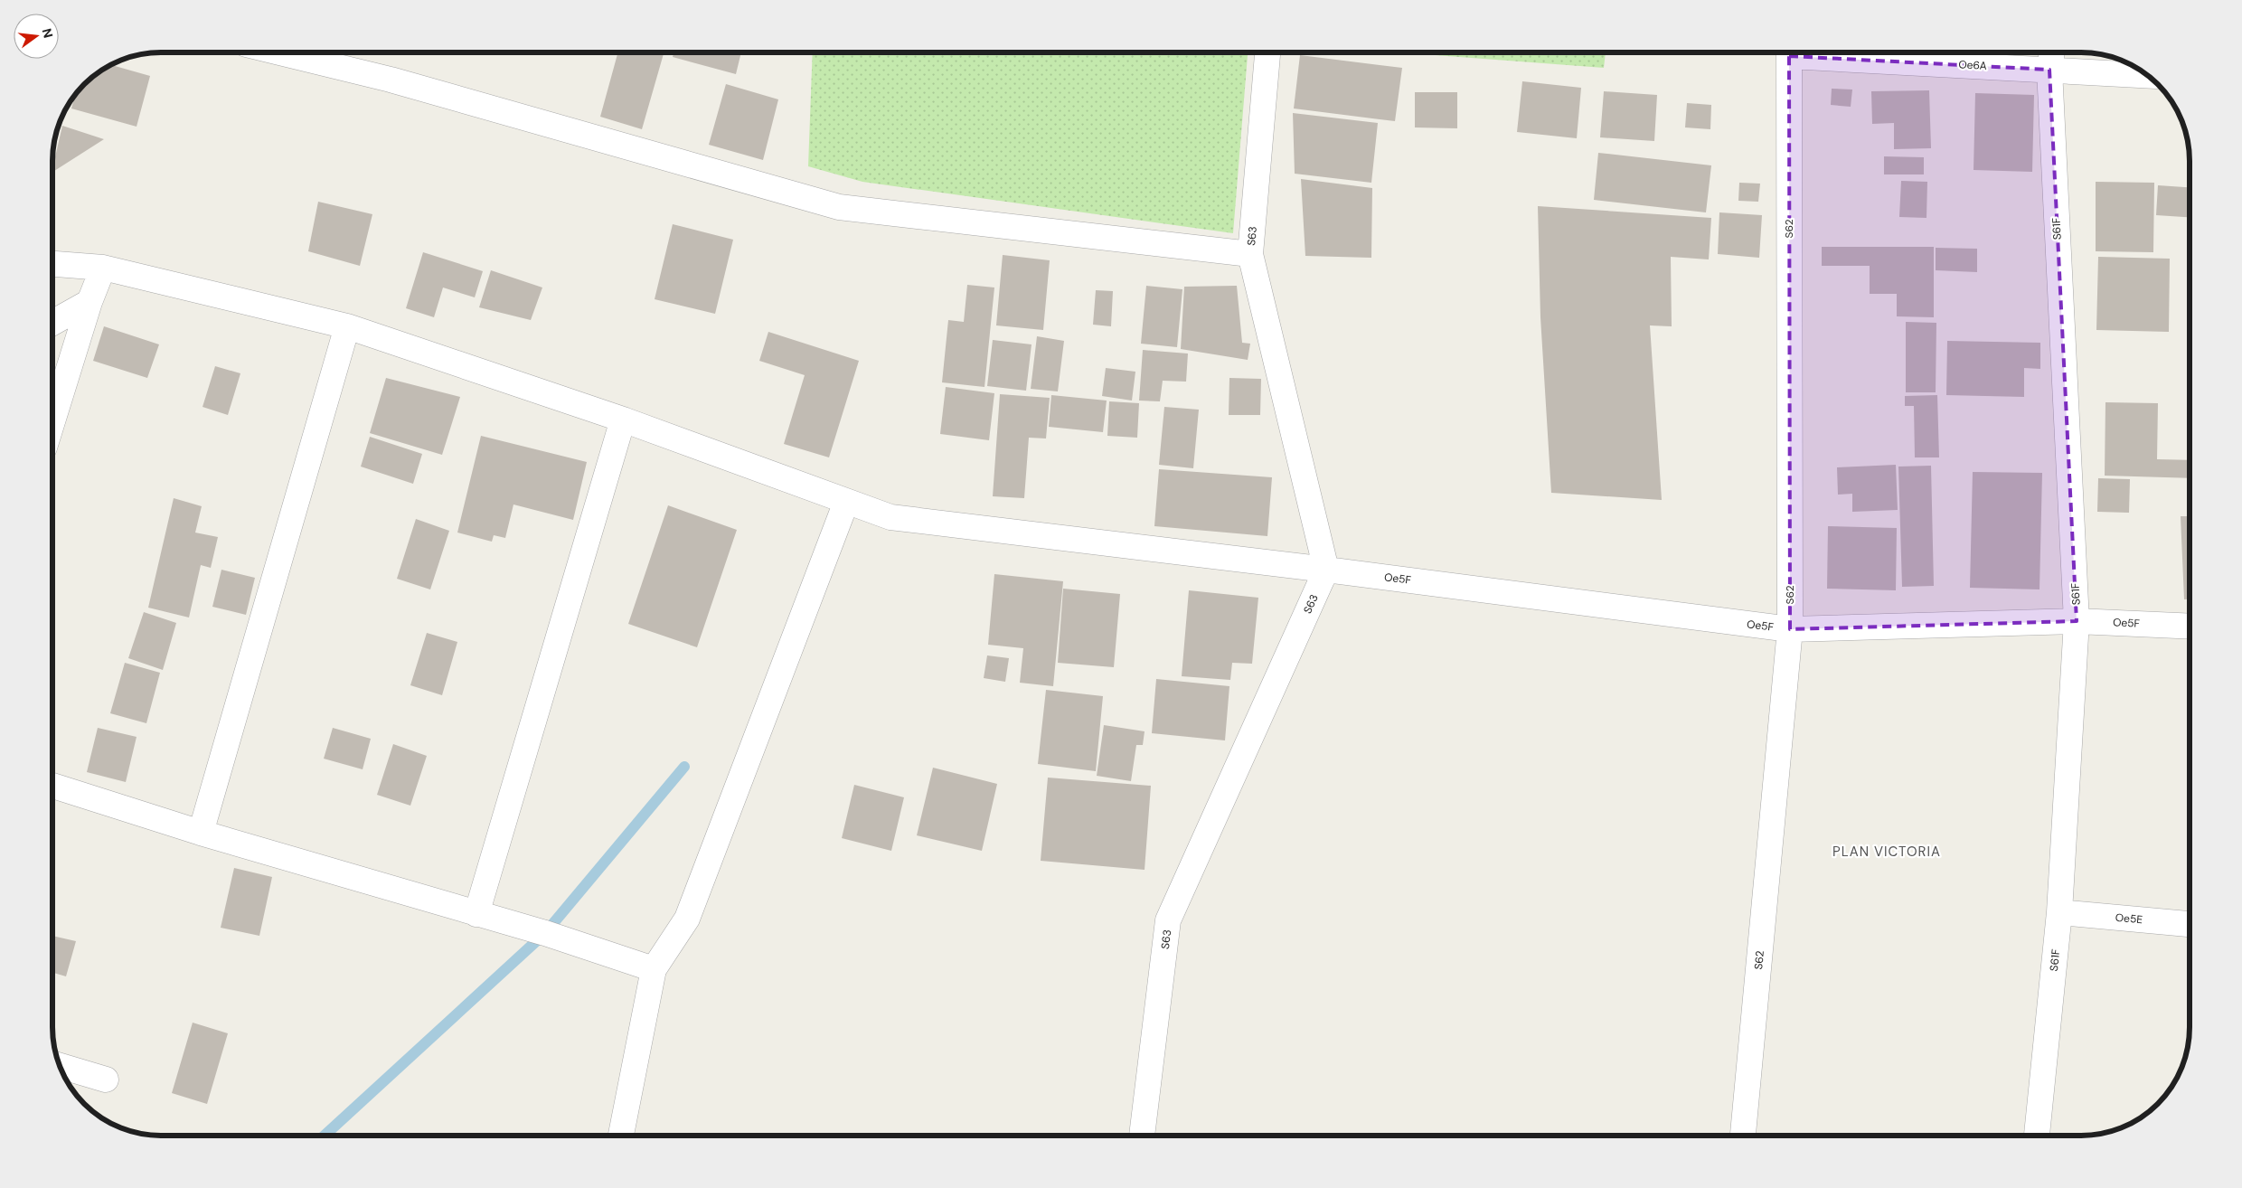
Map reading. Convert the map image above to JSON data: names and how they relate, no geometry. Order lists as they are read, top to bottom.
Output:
{
  "streets": {
    "street": [
      "Oe6A",
      "S62",
      "S61F",
      "S63",
      "Oe5F",
      "Oe5E"
    ]
  },
  "crossings": [
    ["Oe6A", "S61F"],
    ["S62", "Oe5F"],
    ["S61F", "Oe5F"],
    ["S61F", "Oe5E"],
    ["S63", "Oe5F"]
  ],
  "districts": ["PLAN VICTORIA"],
  "north": "right"
}
